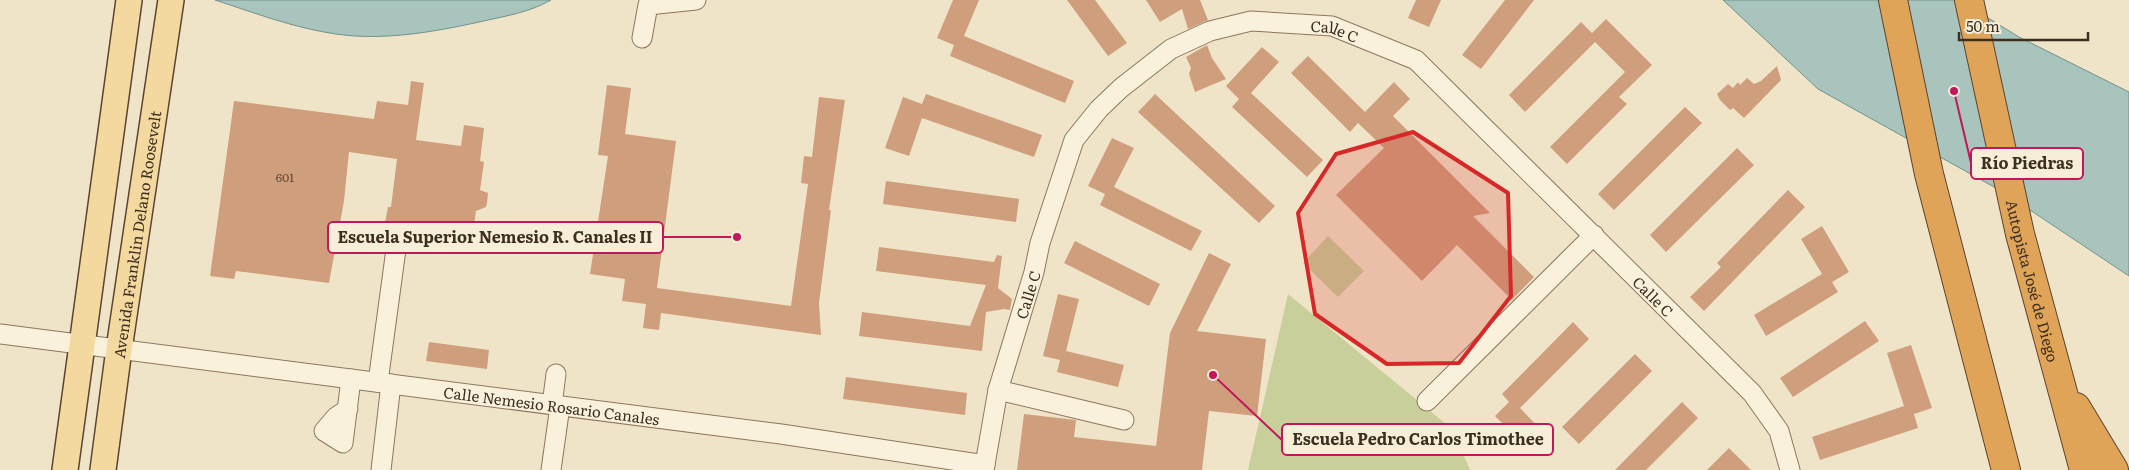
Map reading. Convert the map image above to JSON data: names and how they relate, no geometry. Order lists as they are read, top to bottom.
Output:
{
  "streets": {
    "highway": ["Autopista José de Diego"],
    "main road": ["Avenida Franklin Delano Roosevelt"],
    "street": ["Calle C", "Calle Nemesio Rosario Canales"]
  },
  "crossings": [
    ["Calle C", "Calle Nemesio Rosario Canales"],
    ["Avenida Franklin Delano Roosevelt", "Calle Nemesio Rosario Canales"]
  ],
  "places": ["Río Piedras", "Escuela Superior Nemesio R. Canales II", "Escuela Pedro Carlos Timothee"],
  "house_numbers": ["601"],
  "scale_bar": "50 m"
}
